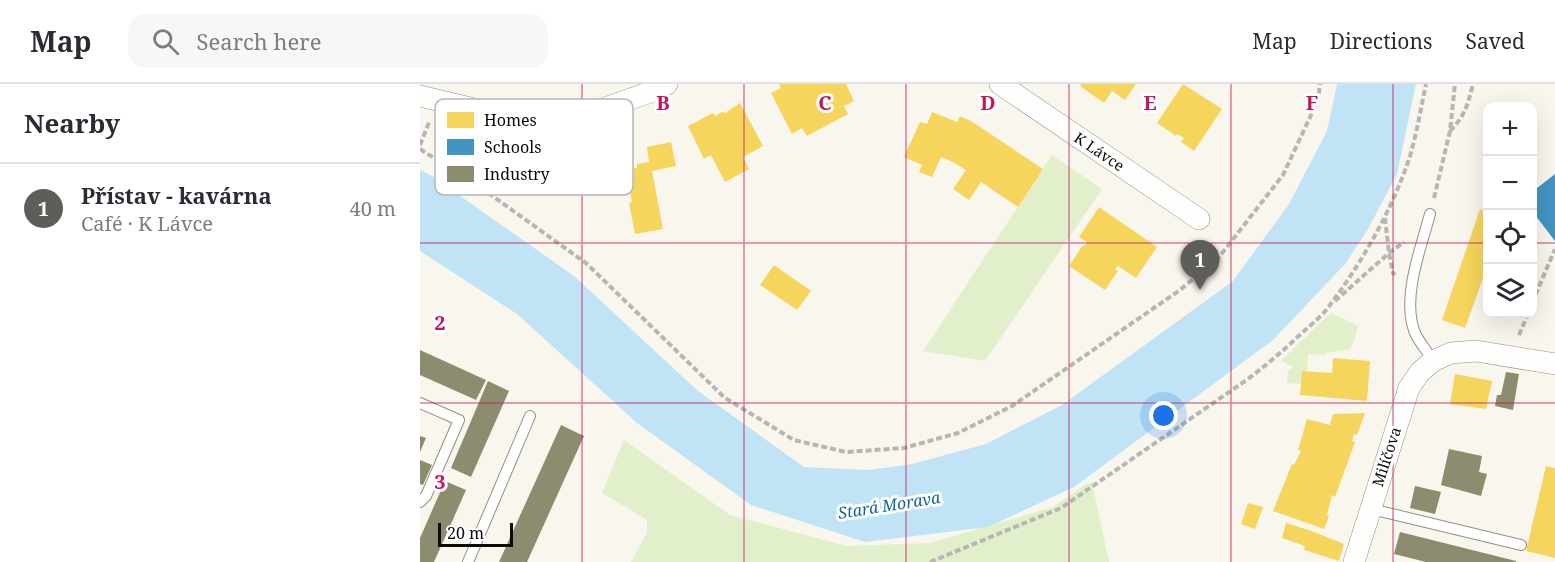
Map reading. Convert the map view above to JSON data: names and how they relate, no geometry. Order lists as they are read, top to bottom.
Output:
{
  "streets": {
    "street": ["K Lávce", "Milíčova"]
  },
  "water": ["Stará Morava"],
  "legend": ["Homes", "Schools", "Industry"],
  "scale_bar": "20 m",
  "page": {
    "header": "Map",
    "search": "Search here",
    "nav": ["Map", "Directions", "Saved"],
    "heading": "Nearby",
    "map_buttons": ["+", "−"],
    "list": [
      {
        "mark": "1",
        "name": "Přístav - kavárna",
        "note": "Café · K Lávce",
        "value": "40 m"
      }
    ],
    "pins": "1",
    "scale": "20 m"
  },
  "grid": {
    "columns": [
      "B",
      "C",
      "D",
      "E",
      "F"
    ],
    "rows": ["2", "3"]
  }
}
